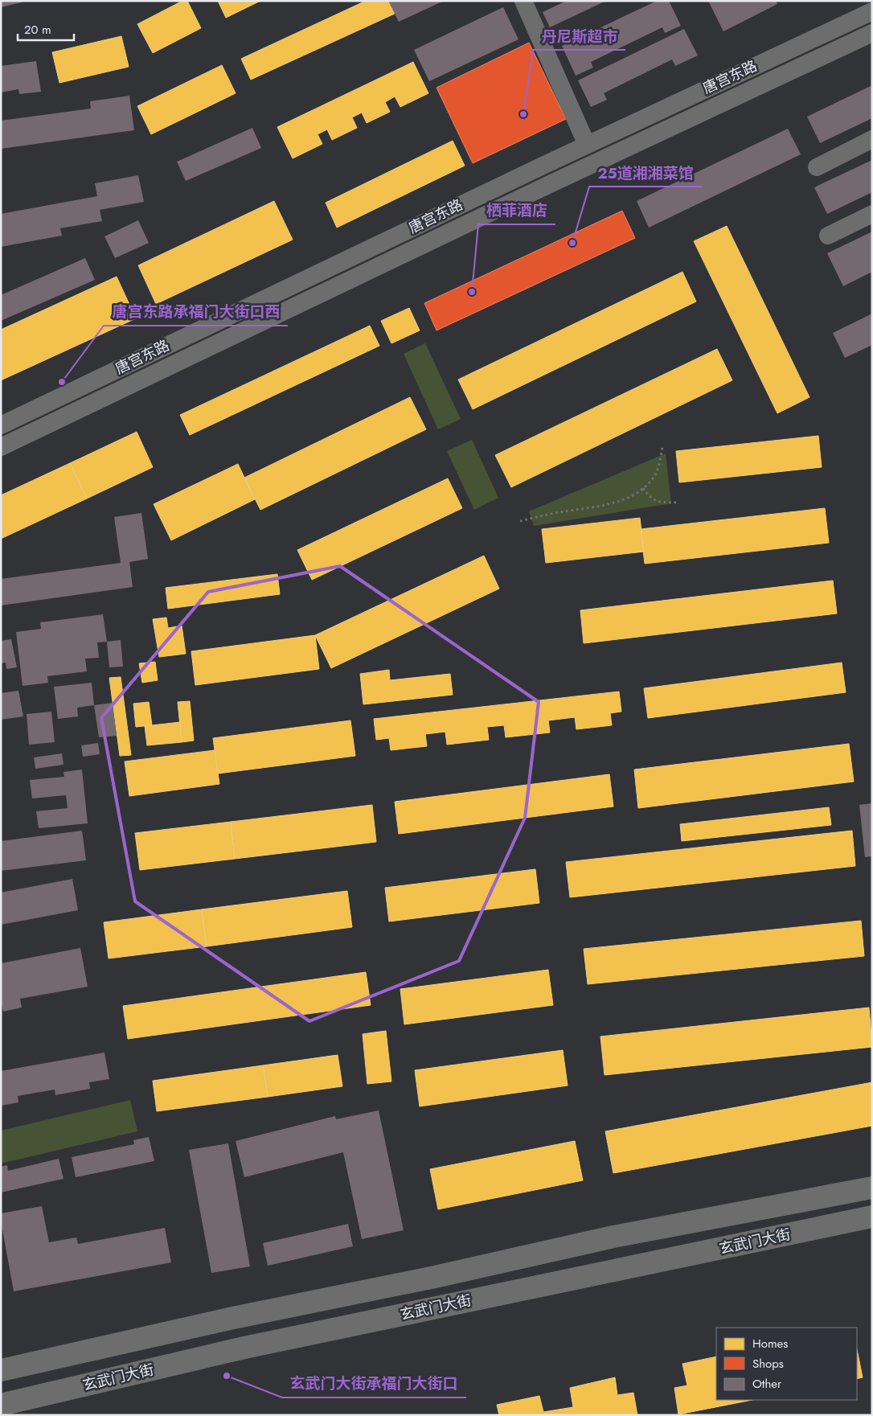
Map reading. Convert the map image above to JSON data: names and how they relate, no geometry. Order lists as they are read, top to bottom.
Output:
{
  "streets": {
    "main road": ["玄武门大街"],
    "street": ["唐宫东路"]
  },
  "places": [
    "丹尼斯超市",
    "25道湘湘菜馆",
    "栖菲酒店",
    "唐宫东路承福门大街口西",
    "玄武门大街承福门大街口"
  ],
  "legend": ["Homes", "Shops", "Other"],
  "scale_bar": "20 m"
}
